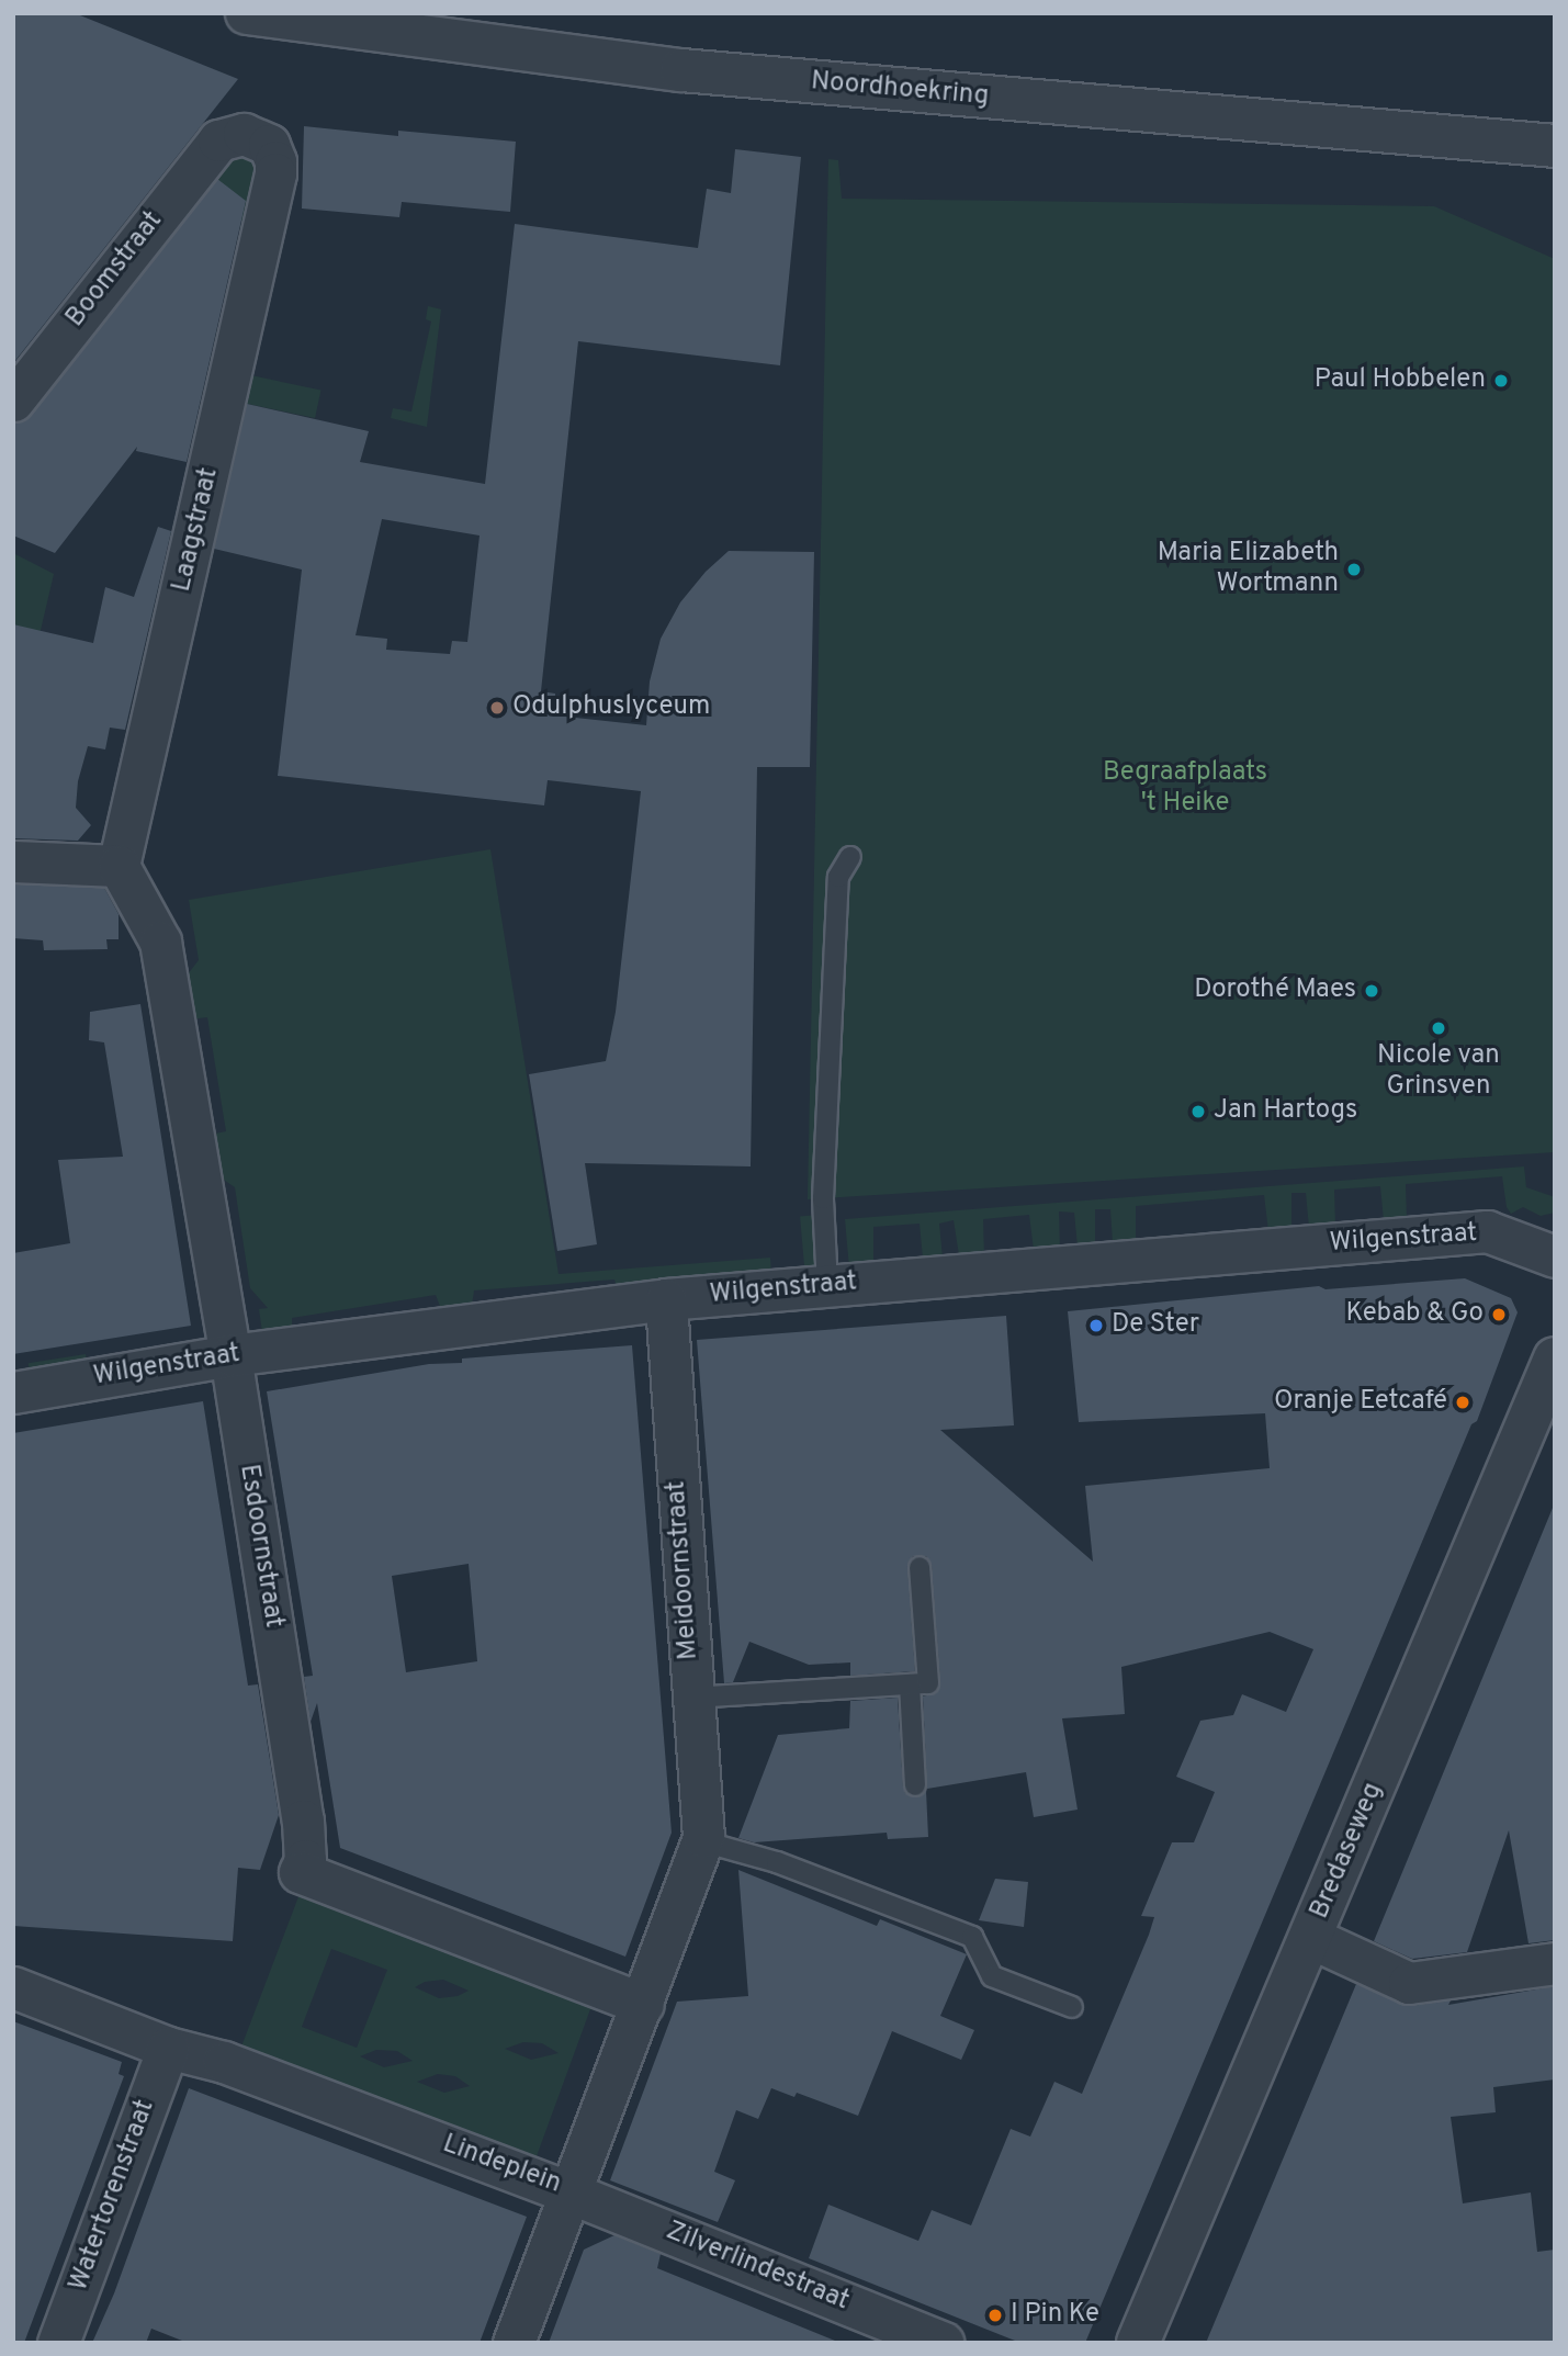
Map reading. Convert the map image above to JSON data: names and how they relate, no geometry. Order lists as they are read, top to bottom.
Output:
{
  "streets": {
    "street": [
      "Noordhoekring",
      "Boomstraat",
      "Laagstraat",
      "Wilgenstraat",
      "Esdoornstraat",
      "Meidoornstraat",
      "Bredaseweg",
      "Lindeplein",
      "Watertorenstraat",
      "Zilverlindestraat"
    ]
  },
  "crossings": [
    ["Boomstraat", "Laagstraat"],
    ["Laagstraat", "Esdoornstraat"],
    ["Wilgenstraat", "Esdoornstraat"],
    ["Wilgenstraat", "Meidoornstraat"],
    ["Esdoornstraat", "Lindeplein"],
    ["Meidoornstraat", "Lindeplein"],
    ["Lindeplein", "Watertorenstraat"],
    ["Lindeplein", "Zilverlindestraat"]
  ],
  "parks": ["Begraafplaats 't Heike"],
  "places": [
    "Paul Hobbelen",
    "Maria Elizabeth Wortmann",
    "Odulphuslyceum",
    "Dorothé Maes",
    "Nicole van Grinsven",
    "Jan Hartogs",
    "Kebab & Go",
    "De Ster",
    "Oranje Eetcafé",
    "I Pin Ke"
  ]
}
